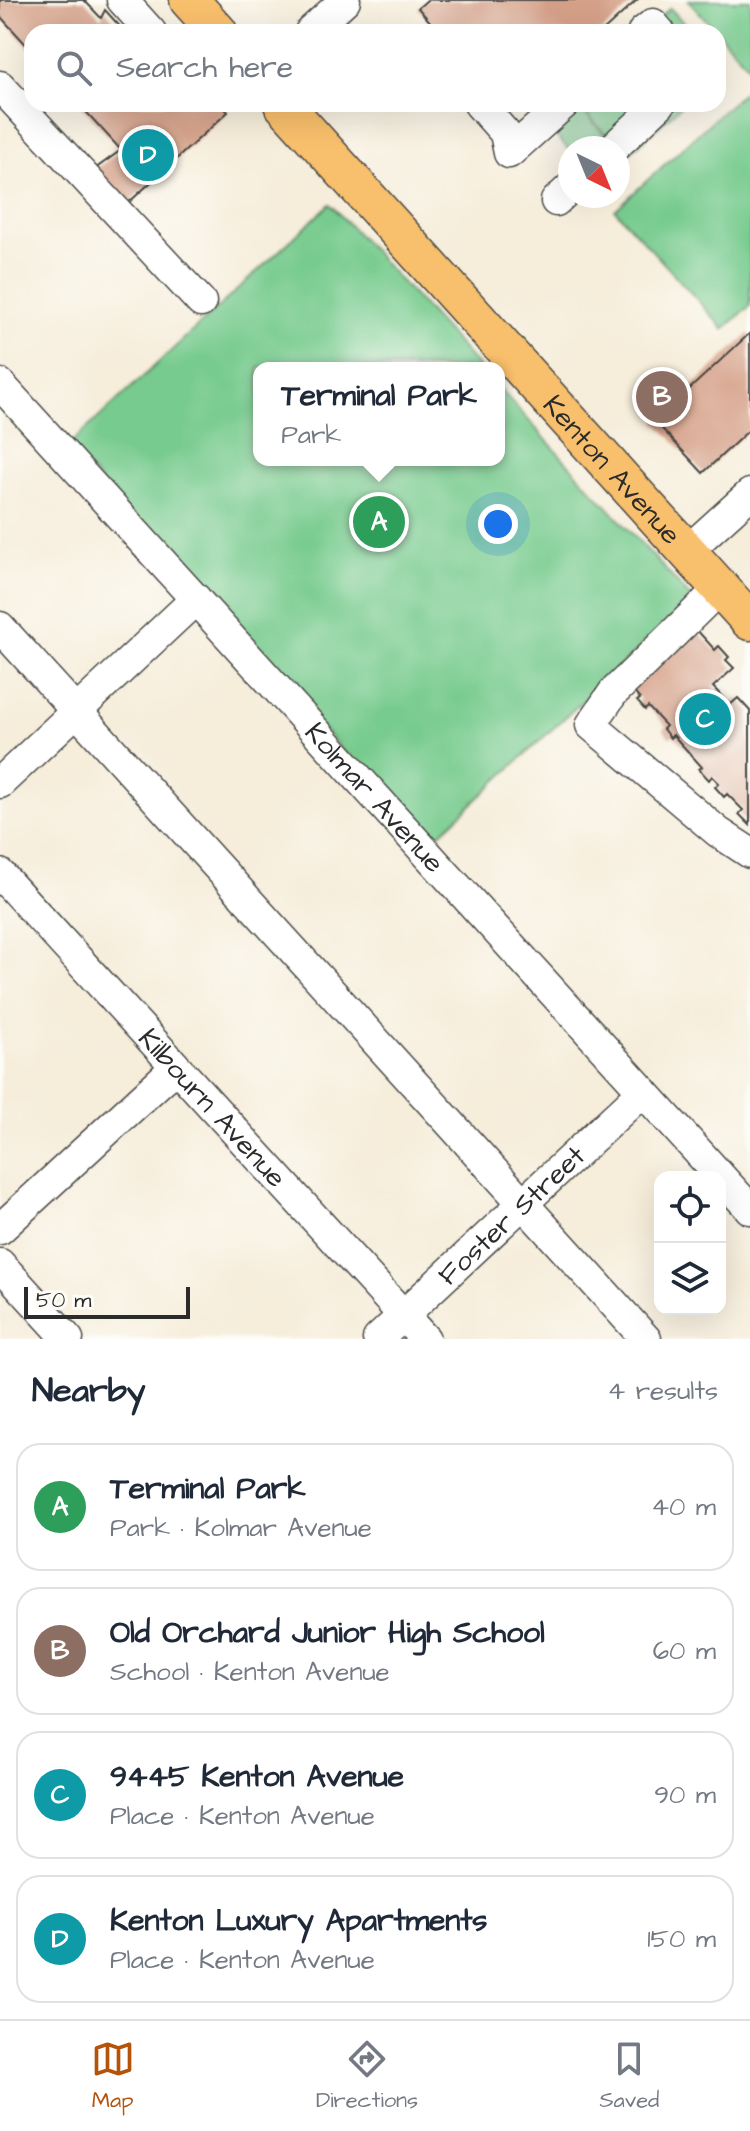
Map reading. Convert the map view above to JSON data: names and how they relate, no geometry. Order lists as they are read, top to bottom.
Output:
{
  "streets": {
    "main road": ["Kenton Avenue"],
    "street": ["Kolmar Avenue", "Kilbourn Avenue", "Foster Street"]
  },
  "crossings": [
    ["Kolmar Avenue", "Foster Street"],
    ["Kilbourn Avenue", "Foster Street"]
  ],
  "scale_bar": "50 m",
  "north": "bottom right",
  "page": {
    "search": "Search here",
    "pins": [
      "D",
      "B",
      "A",
      "C"
    ],
    "popup": ["Terminal Park", "Park"],
    "scale": "50 m",
    "heading": ["Nearby", "4 results"],
    "list": [
      {
        "mark": "A",
        "name": "Terminal Park",
        "note": "Park · Kolmar Avenue",
        "value": "40 m"
      },
      {
        "mark": "B",
        "name": "Old Orchard Junior High School",
        "note": "School · Kenton Avenue",
        "value": "60 m"
      },
      {
        "mark": "C",
        "name": "9445 Kenton Avenue",
        "note": "Place · Kenton Avenue",
        "value": "90 m"
      },
      {
        "mark": "D",
        "name": "Kenton Luxury Apartments",
        "note": "Place · Kenton Avenue",
        "value": "150 m"
      }
    ],
    "nav": ["Map", "Directions", "Saved"]
  }
}
